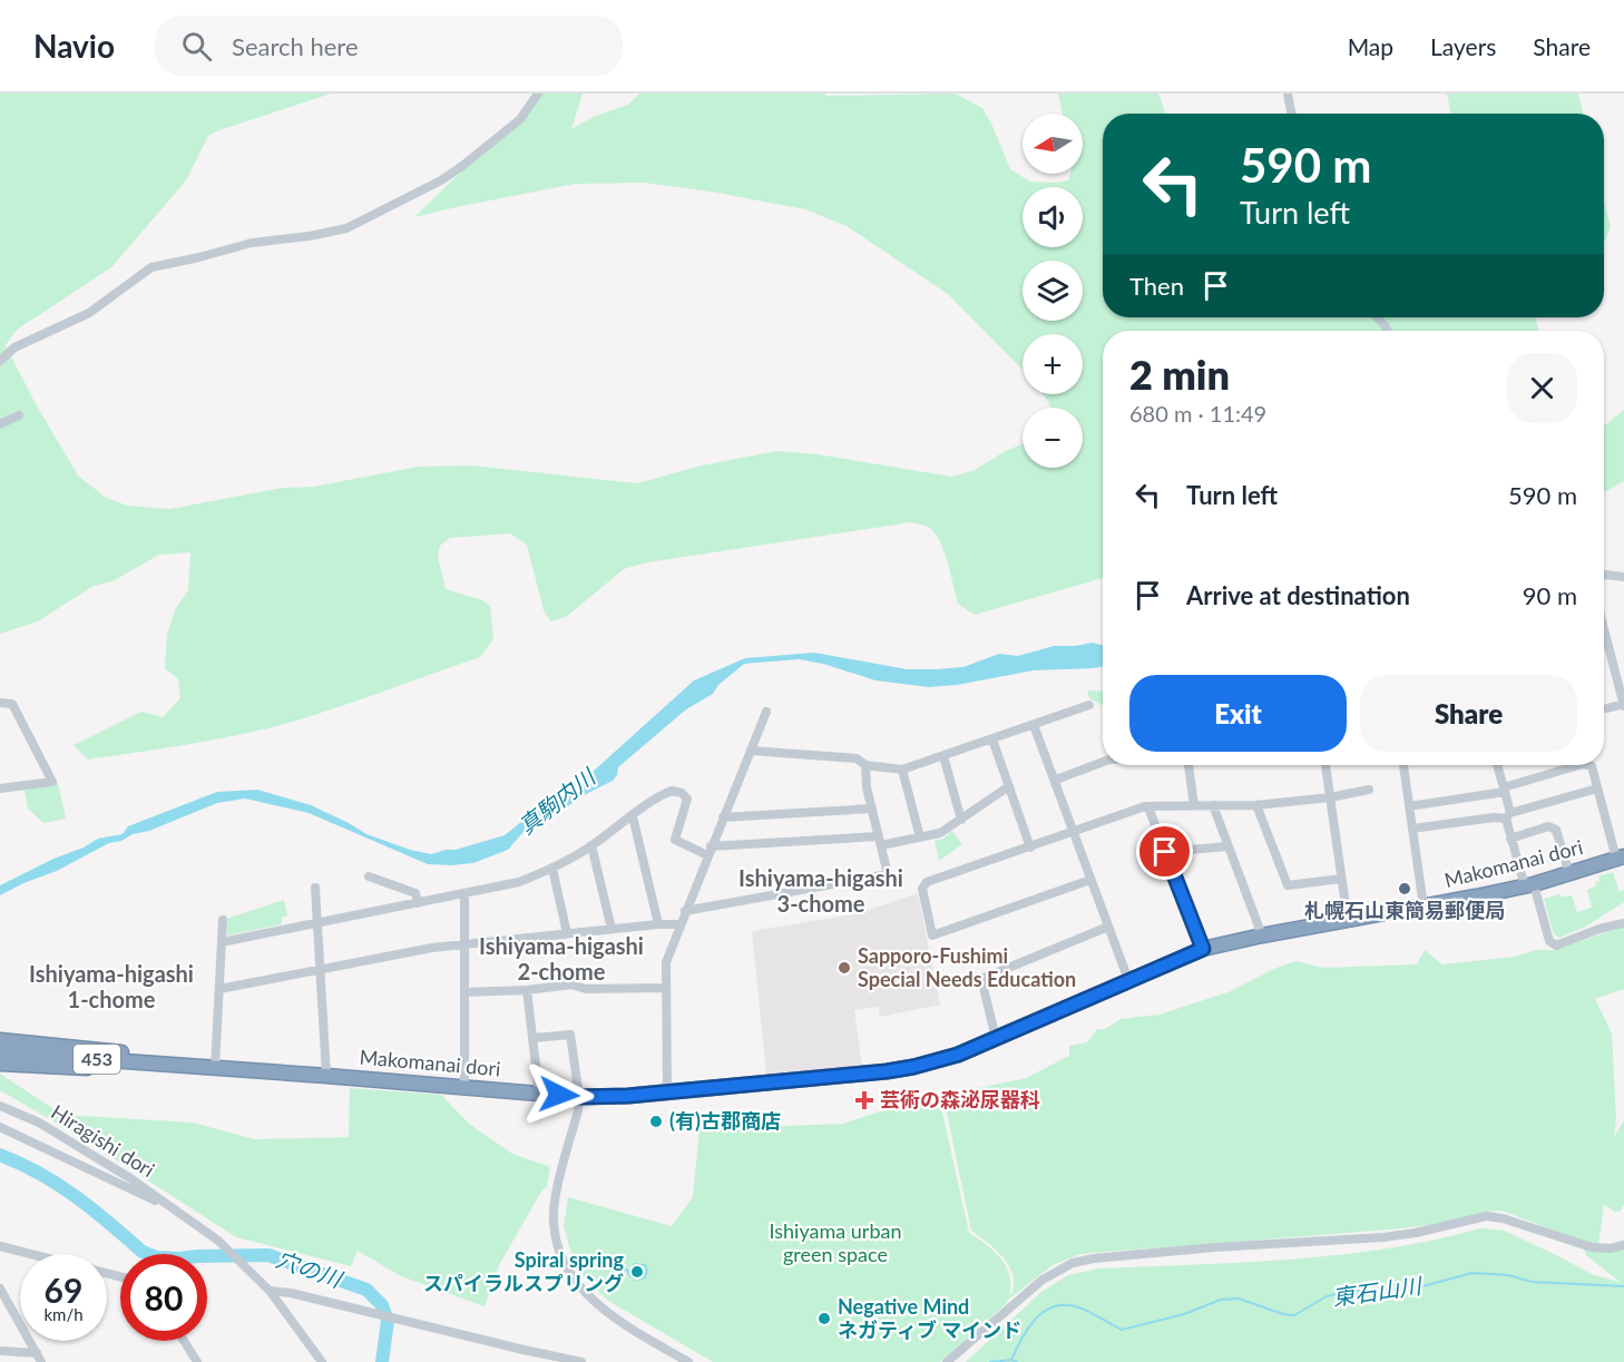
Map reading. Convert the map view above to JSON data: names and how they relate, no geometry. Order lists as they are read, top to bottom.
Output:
{
  "streets": {
    "highway": ["Makomanai dori", "453"],
    "street": ["Hiragishi dori"]
  },
  "districts": ["Ishiyama-higashi 3-chome", "Ishiyama-higashi 2-chome", "Ishiyama-higashi 1-chome"],
  "water": ["真駒内川", "穴の川", "東石山川"],
  "parks": ["Ishiyama urban green space"],
  "places": {
    "other": [
      "札幌石山東簡易郵便局",
      "Sapporo-Fushimi Special Needs Education",
      "(有)古郡商店",
      "Spiral spring スパイラルスプリング",
      "Negative Mind ネガティブ マインド"
    ],
    "health": ["芸術の森泌尿器科"]
  },
  "north": "left",
  "page": {
    "header": "Navio",
    "search": "Search here",
    "nav": ["Map", "Layers", "Share"],
    "map_buttons": ["+", "−"],
    "turn": ["590 m", "Turn left"],
    "then": "Then",
    "heading": ["2 min", "680 m · 11:49"],
    "list": [
      {
        "name": "Turn left",
        "value": "590 m"
      },
      {
        "name": "Arrive at destination",
        "value": "90 m"
      }
    ],
    "buttons": ["Exit", "Share"],
    "speed": "69 km/h",
    "limit": "80"
  }
}
